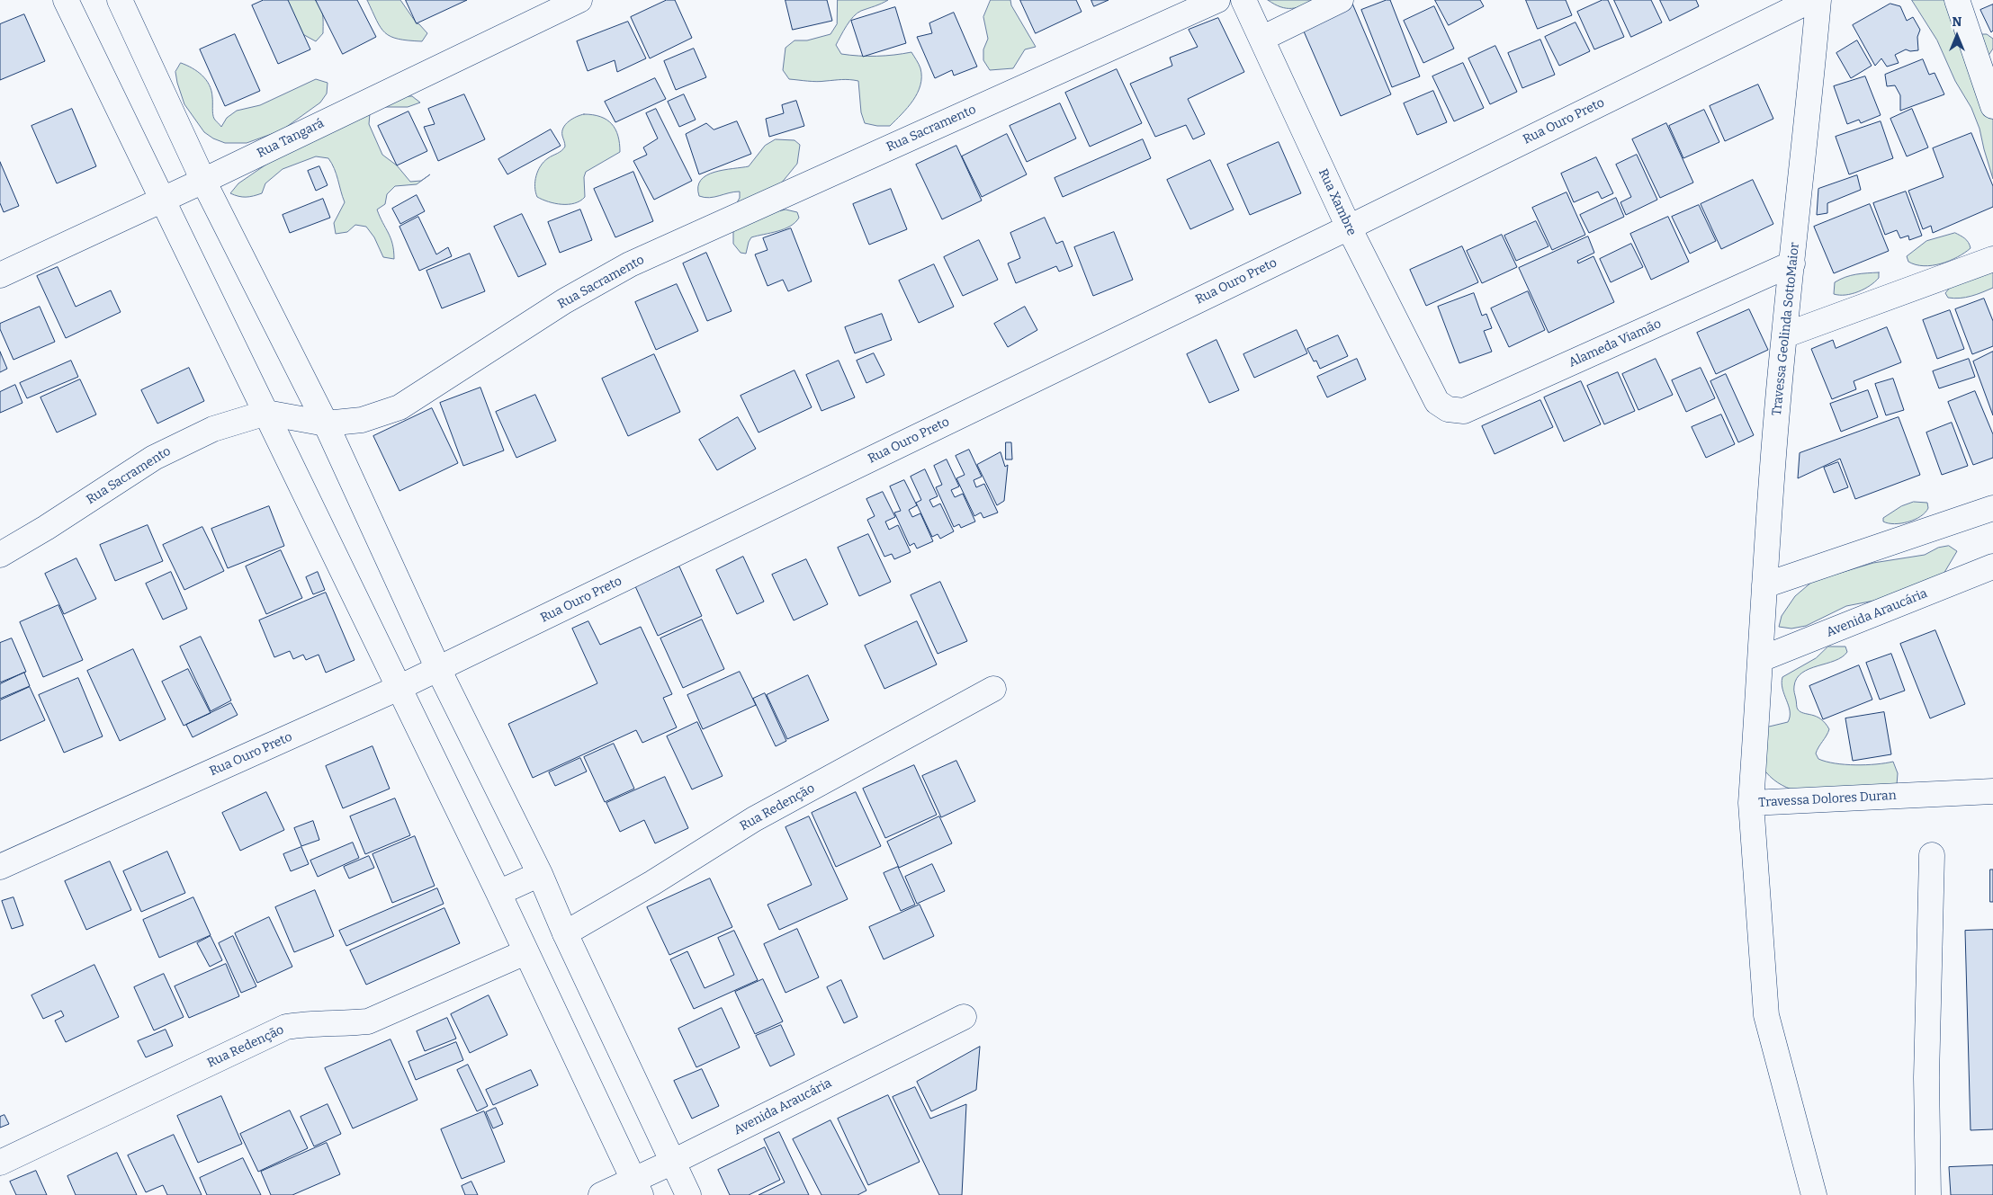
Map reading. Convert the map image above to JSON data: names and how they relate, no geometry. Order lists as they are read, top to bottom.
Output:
{
  "streets": {
    "street": [
      "Rua Ouro Preto",
      "Rua Sacramento",
      "Rua Tangará",
      "Rua Xambre",
      "Travessa Geolinda SottoMaior",
      "Alameda Viamão",
      "Avenida Araucária",
      "Travessa Dolores Duran",
      "Rua Redenção"
    ]
  },
  "crossings": [
    ["Rua Ouro Preto", "Rua Xambre"],
    ["Rua Xambre", "Alameda Viamão"],
    ["Travessa Geolinda SottoMaior", "Alameda Viamão"],
    ["Travessa Geolinda SottoMaior", "Avenida Araucária"],
    ["Travessa Geolinda SottoMaior", "Travessa Dolores Duran"],
    ["Avenida Araucária", "Travessa Dolores Duran"]
  ],
  "north": "top"
}
